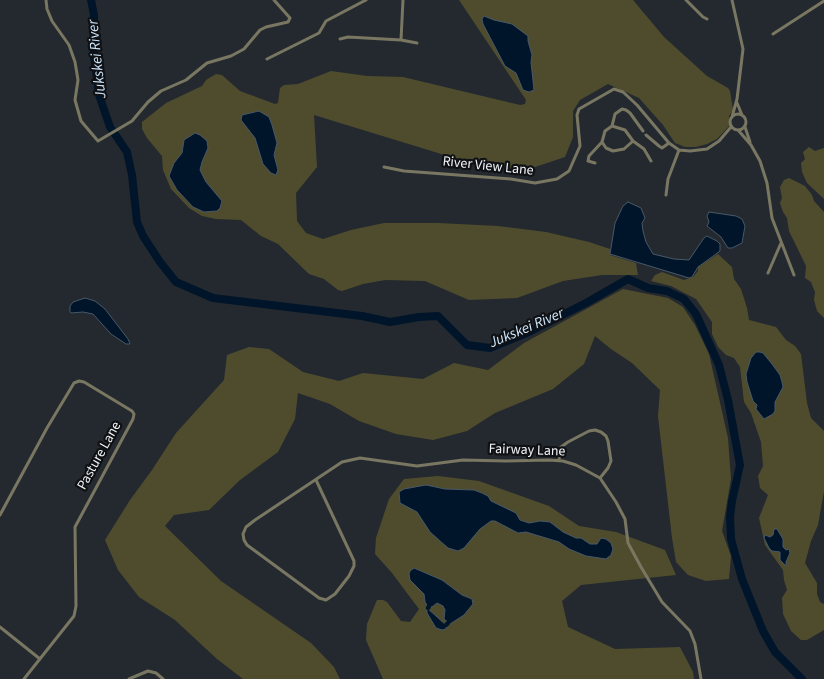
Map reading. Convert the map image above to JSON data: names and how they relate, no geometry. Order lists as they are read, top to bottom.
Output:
{
  "streets": {
    "street": ["River View Lane", "Fairway Lane", "Pasture Lane"]
  },
  "water": ["Jukskei River"]
}
